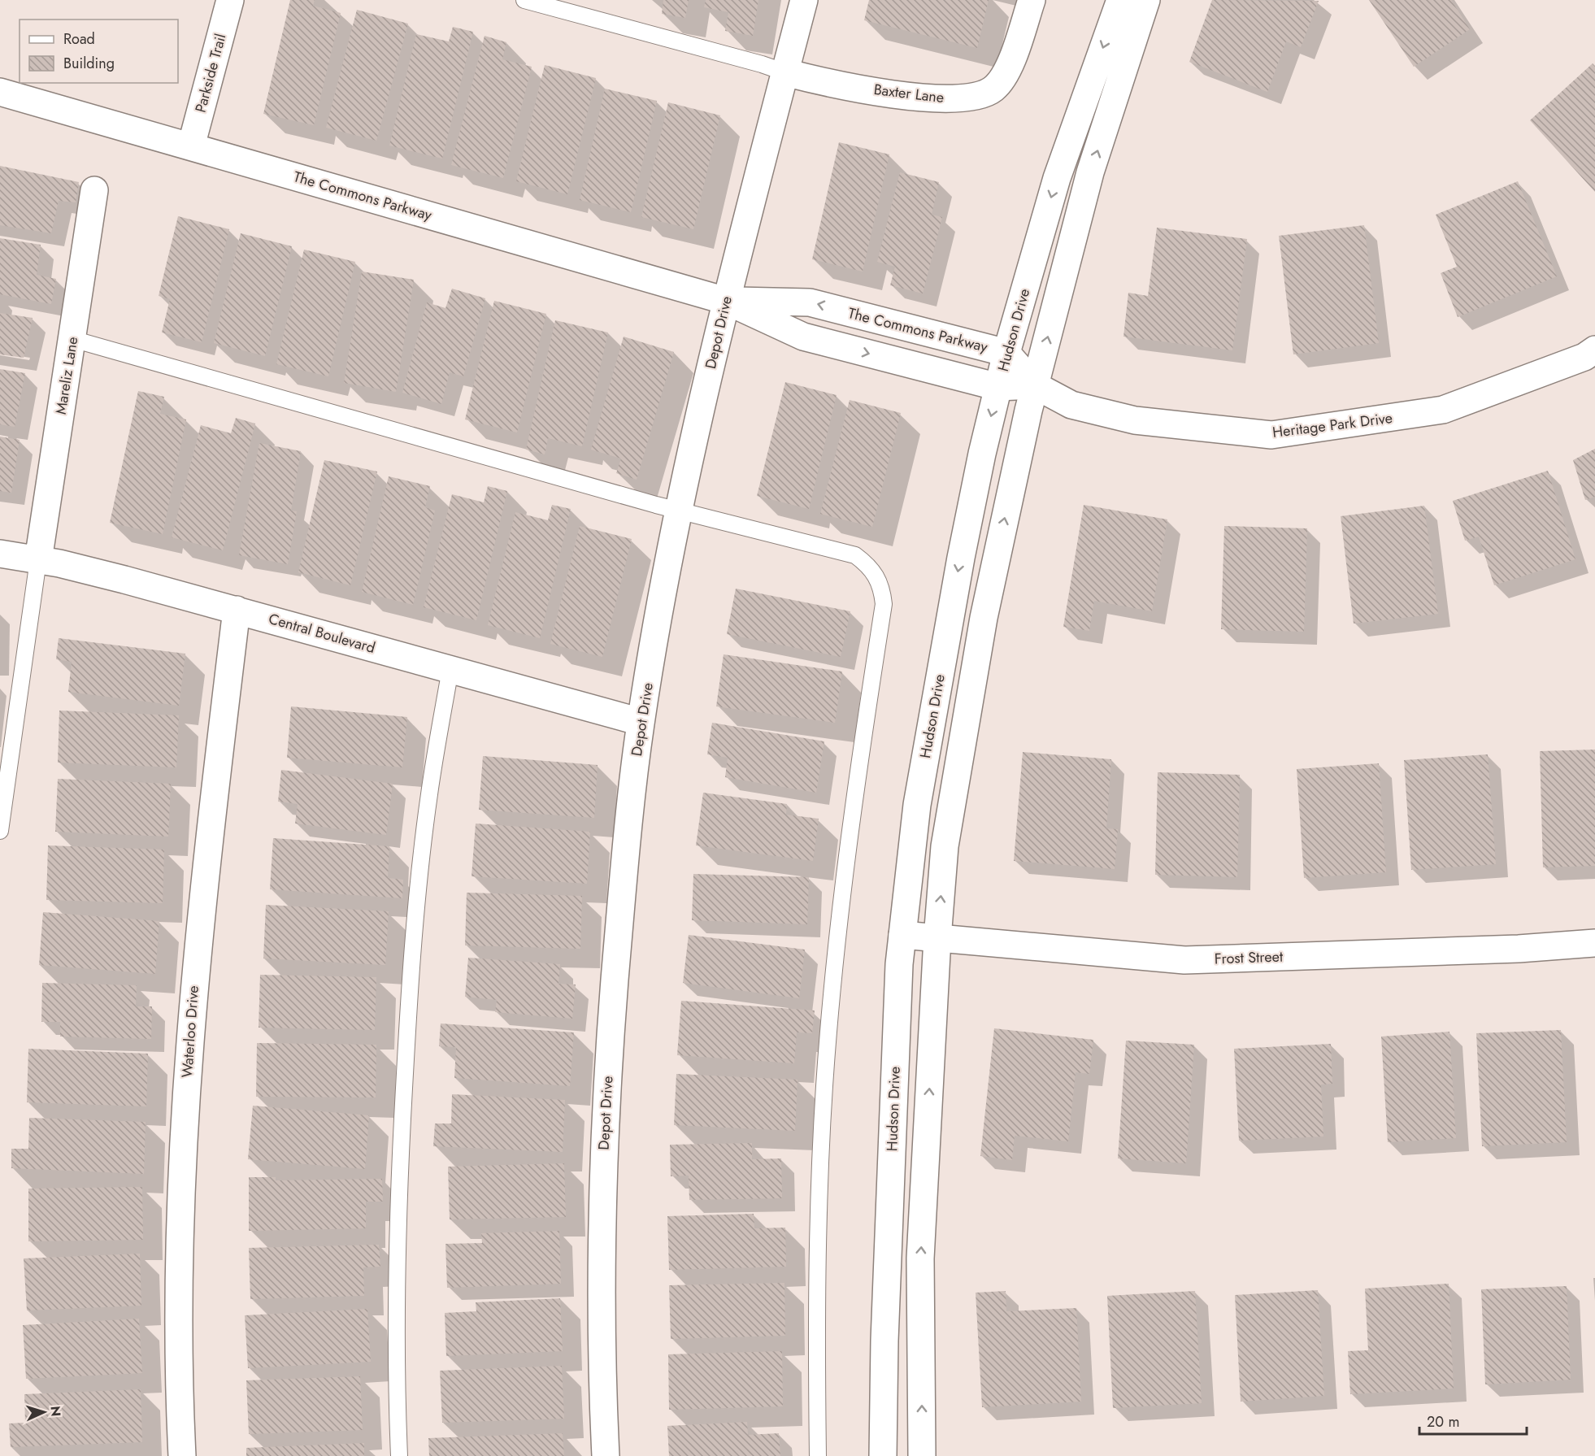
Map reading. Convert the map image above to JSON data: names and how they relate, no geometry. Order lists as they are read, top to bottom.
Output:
{
  "streets": {
    "street": [
      "Parkside Trail",
      "Baxter Lane",
      "The Commons Parkway",
      "Hudson Drive",
      "Depot Drive",
      "Mareliz Lane",
      "Heritage Park Drive",
      "Central Boulevard",
      "Frost Street",
      "Waterloo Drive"
    ]
  },
  "crossings": [
    ["Parkside Trail", "The Commons Parkway"],
    ["Baxter Lane", "Depot Drive"],
    ["The Commons Parkway", "Hudson Drive"],
    ["The Commons Parkway", "Depot Drive"],
    ["The Commons Parkway", "Heritage Park Drive"],
    ["Hudson Drive", "Frost Street"],
    ["Depot Drive", "Central Boulevard"],
    ["Mareliz Lane", "Central Boulevard"],
    ["Central Boulevard", "Waterloo Drive"]
  ],
  "legend": ["Road", "Building"],
  "scale_bar": "20 m",
  "north": "right"
}
